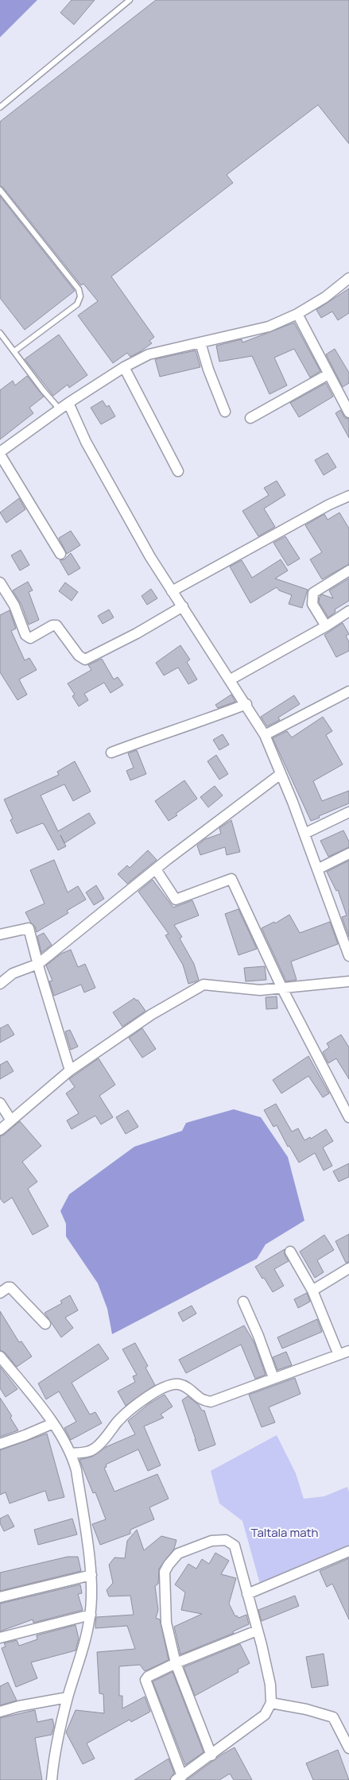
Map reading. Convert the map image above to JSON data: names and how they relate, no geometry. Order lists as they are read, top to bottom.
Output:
{
  "parks": ["Taltala math"]
}
